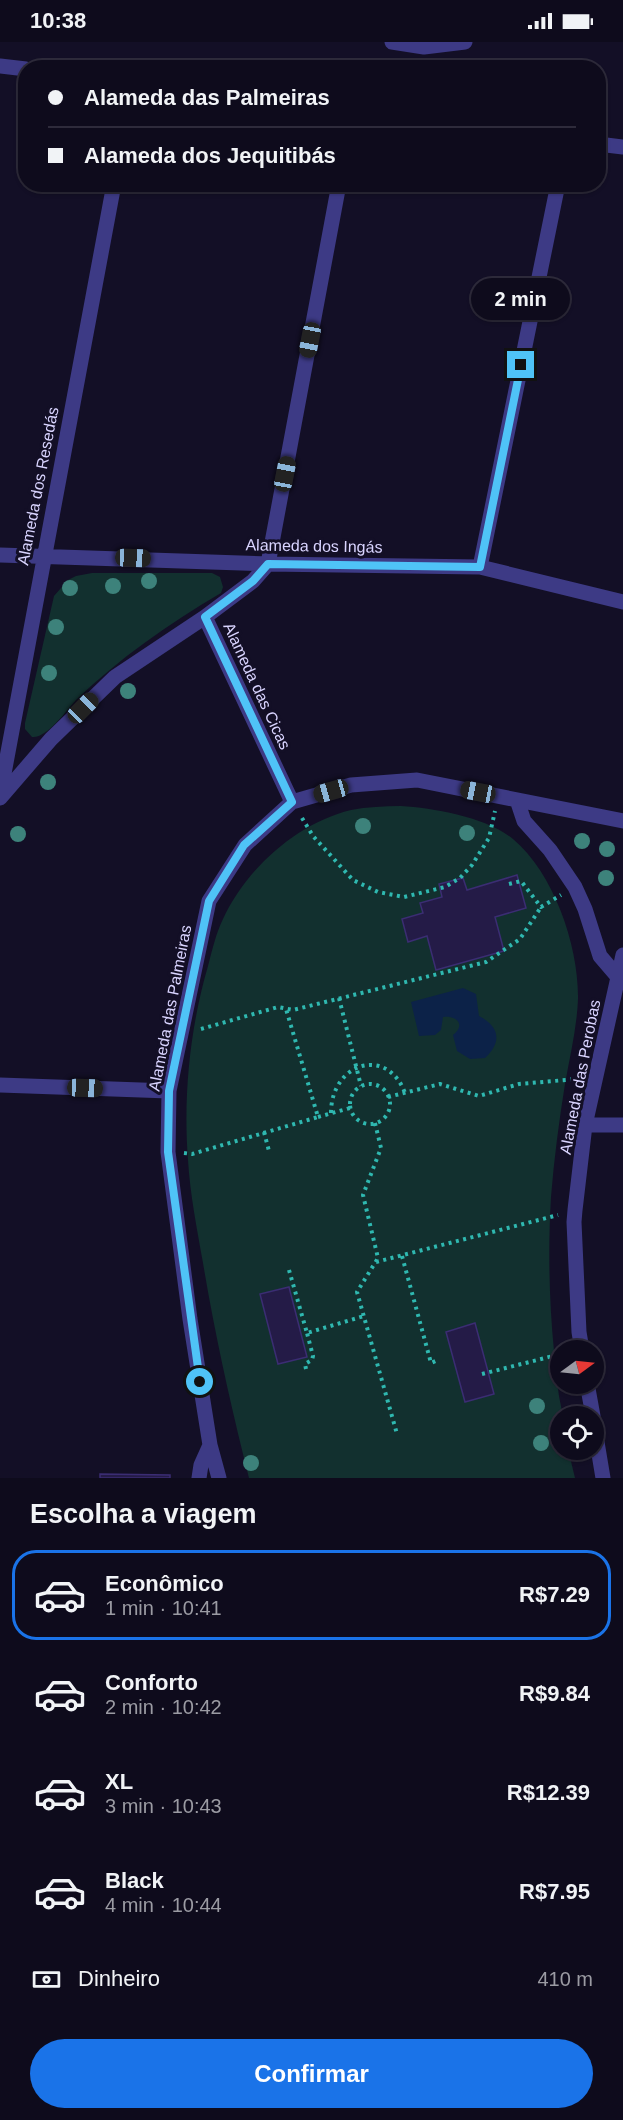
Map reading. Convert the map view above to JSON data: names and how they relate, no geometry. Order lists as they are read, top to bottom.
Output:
{
  "streets": {
    "street": [
      "Alameda dos Resedás",
      "Alameda dos Ingás",
      "Alameda das Cicas",
      "Alameda das Palmeiras",
      "Alameda das Perobas"
    ]
  },
  "crossings": [
    ["Alameda dos Resedás", "Alameda dos Ingás"],
    ["Alameda dos Resedás", "Alameda das Cicas"],
    ["Alameda dos Ingás", "Alameda das Cicas"],
    ["Alameda das Cicas", "Alameda das Palmeiras"]
  ],
  "north": "right",
  "page": {
    "status": "10:38",
    "banner": ["Alameda das Palmeiras", "Alameda dos Jequitibás"],
    "bubble": "2 min",
    "heading": "Escolha a viagem",
    "list": [
      {
        "name": "Econômico",
        "note": "1 min · 10:41",
        "value": "R$7.29"
      },
      {
        "name": "Conforto",
        "note": "2 min · 10:42",
        "value": "R$9.84"
      },
      {
        "name": "XL",
        "note": "3 min · 10:43",
        "value": "R$12.39"
      },
      {
        "name": "Black",
        "note": "4 min · 10:44",
        "value": "R$7.95"
      }
    ],
    "pay": ["Dinheiro", "410 m"],
    "buttons": "Confirmar"
  }
}
